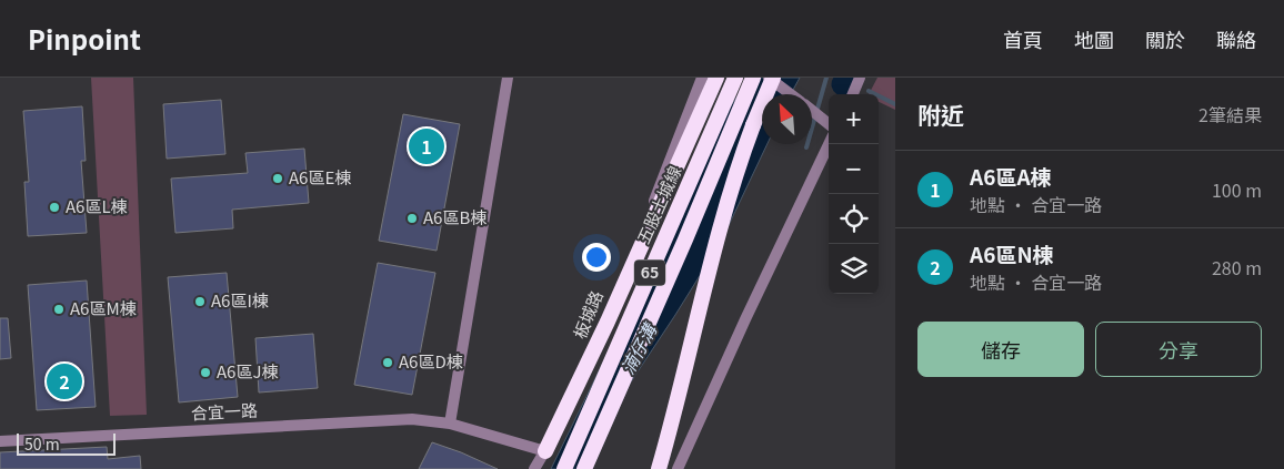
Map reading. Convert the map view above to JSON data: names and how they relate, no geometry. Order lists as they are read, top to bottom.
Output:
{
  "streets": {
    "highway": ["五股土城線", "65"],
    "street": ["板城路", "合宜一路"]
  },
  "crossings": [
    ["板城路", "合宜一路"]
  ],
  "water": ["湳仔溝"],
  "places": [
    "A6區E棟",
    "A6區L棟",
    "A6區B棟",
    "A6區I棟",
    "A6區M棟",
    "A6區D棟",
    "A6區J棟"
  ],
  "scale_bar": "50 m",
  "north": "top left",
  "page": {
    "header": "Pinpoint",
    "nav": [
      "首頁",
      "地圖",
      "關於",
      "聯絡"
    ],
    "heading": ["附近", "2筆結果"],
    "map_buttons": ["+", "−"],
    "pins": ["1", "2"],
    "list": [
      {
        "mark": "1",
        "name": "A6區A棟",
        "note": "地點 · 合宜一路",
        "value": "100 m"
      },
      {
        "mark": "2",
        "name": "A6區N棟",
        "note": "地點 · 合宜一路",
        "value": "280 m"
      }
    ],
    "buttons": ["儲存", "分享"],
    "scale": "50 m"
  }
}
